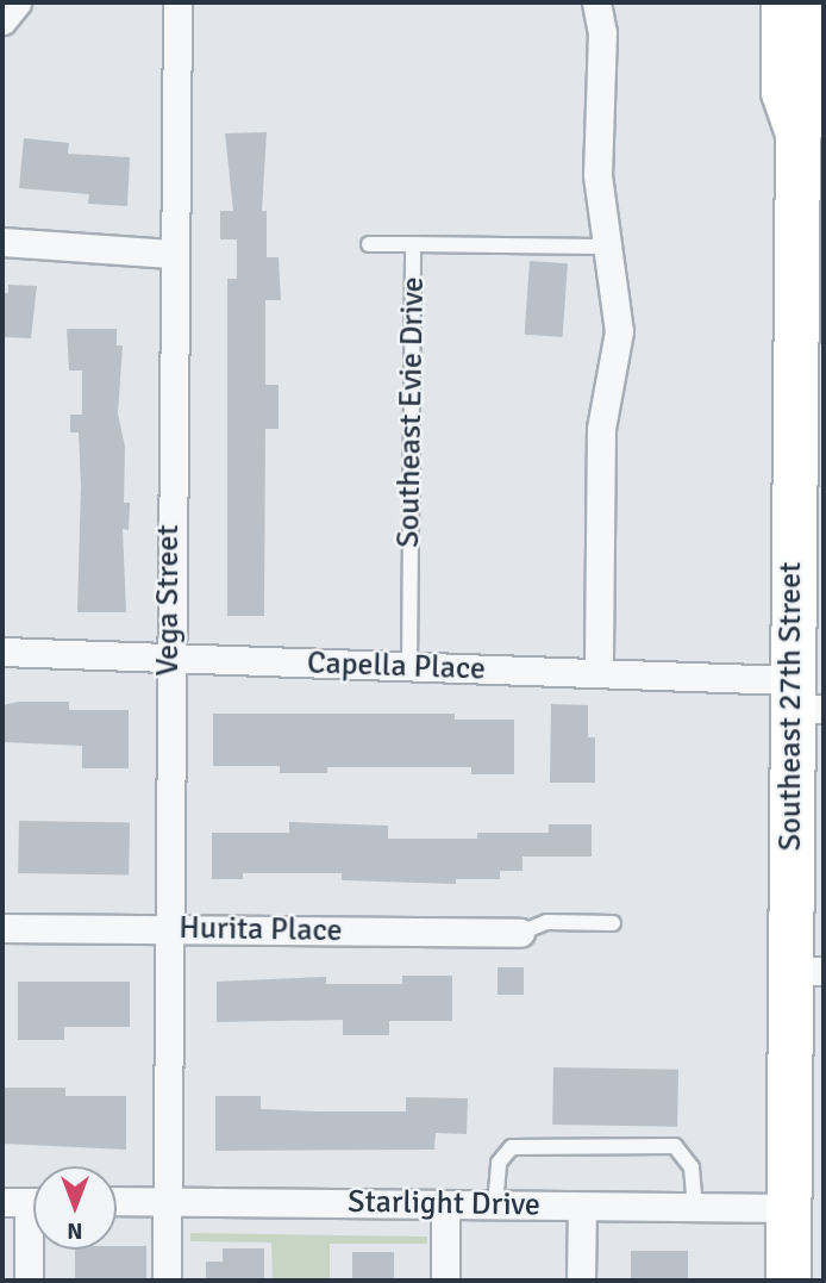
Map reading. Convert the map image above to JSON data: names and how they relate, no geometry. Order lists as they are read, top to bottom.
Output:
{
  "streets": {
    "main road": ["Southeast 27th Street"],
    "street": [
      "Vega Street",
      "Capella Place",
      "Hurita Place",
      "Starlight Drive"
    ],
    "lane": ["Southeast Evie Drive"]
  },
  "crossings": [
    ["Southeast Evie Drive", "Capella Place"],
    ["Vega Street", "Capella Place"],
    ["Vega Street", "Hurita Place"],
    ["Vega Street", "Starlight Drive"],
    ["Capella Place", "Southeast 27th Street"],
    ["Southeast 27th Street", "Starlight Drive"]
  ],
  "north": "bottom"
}
